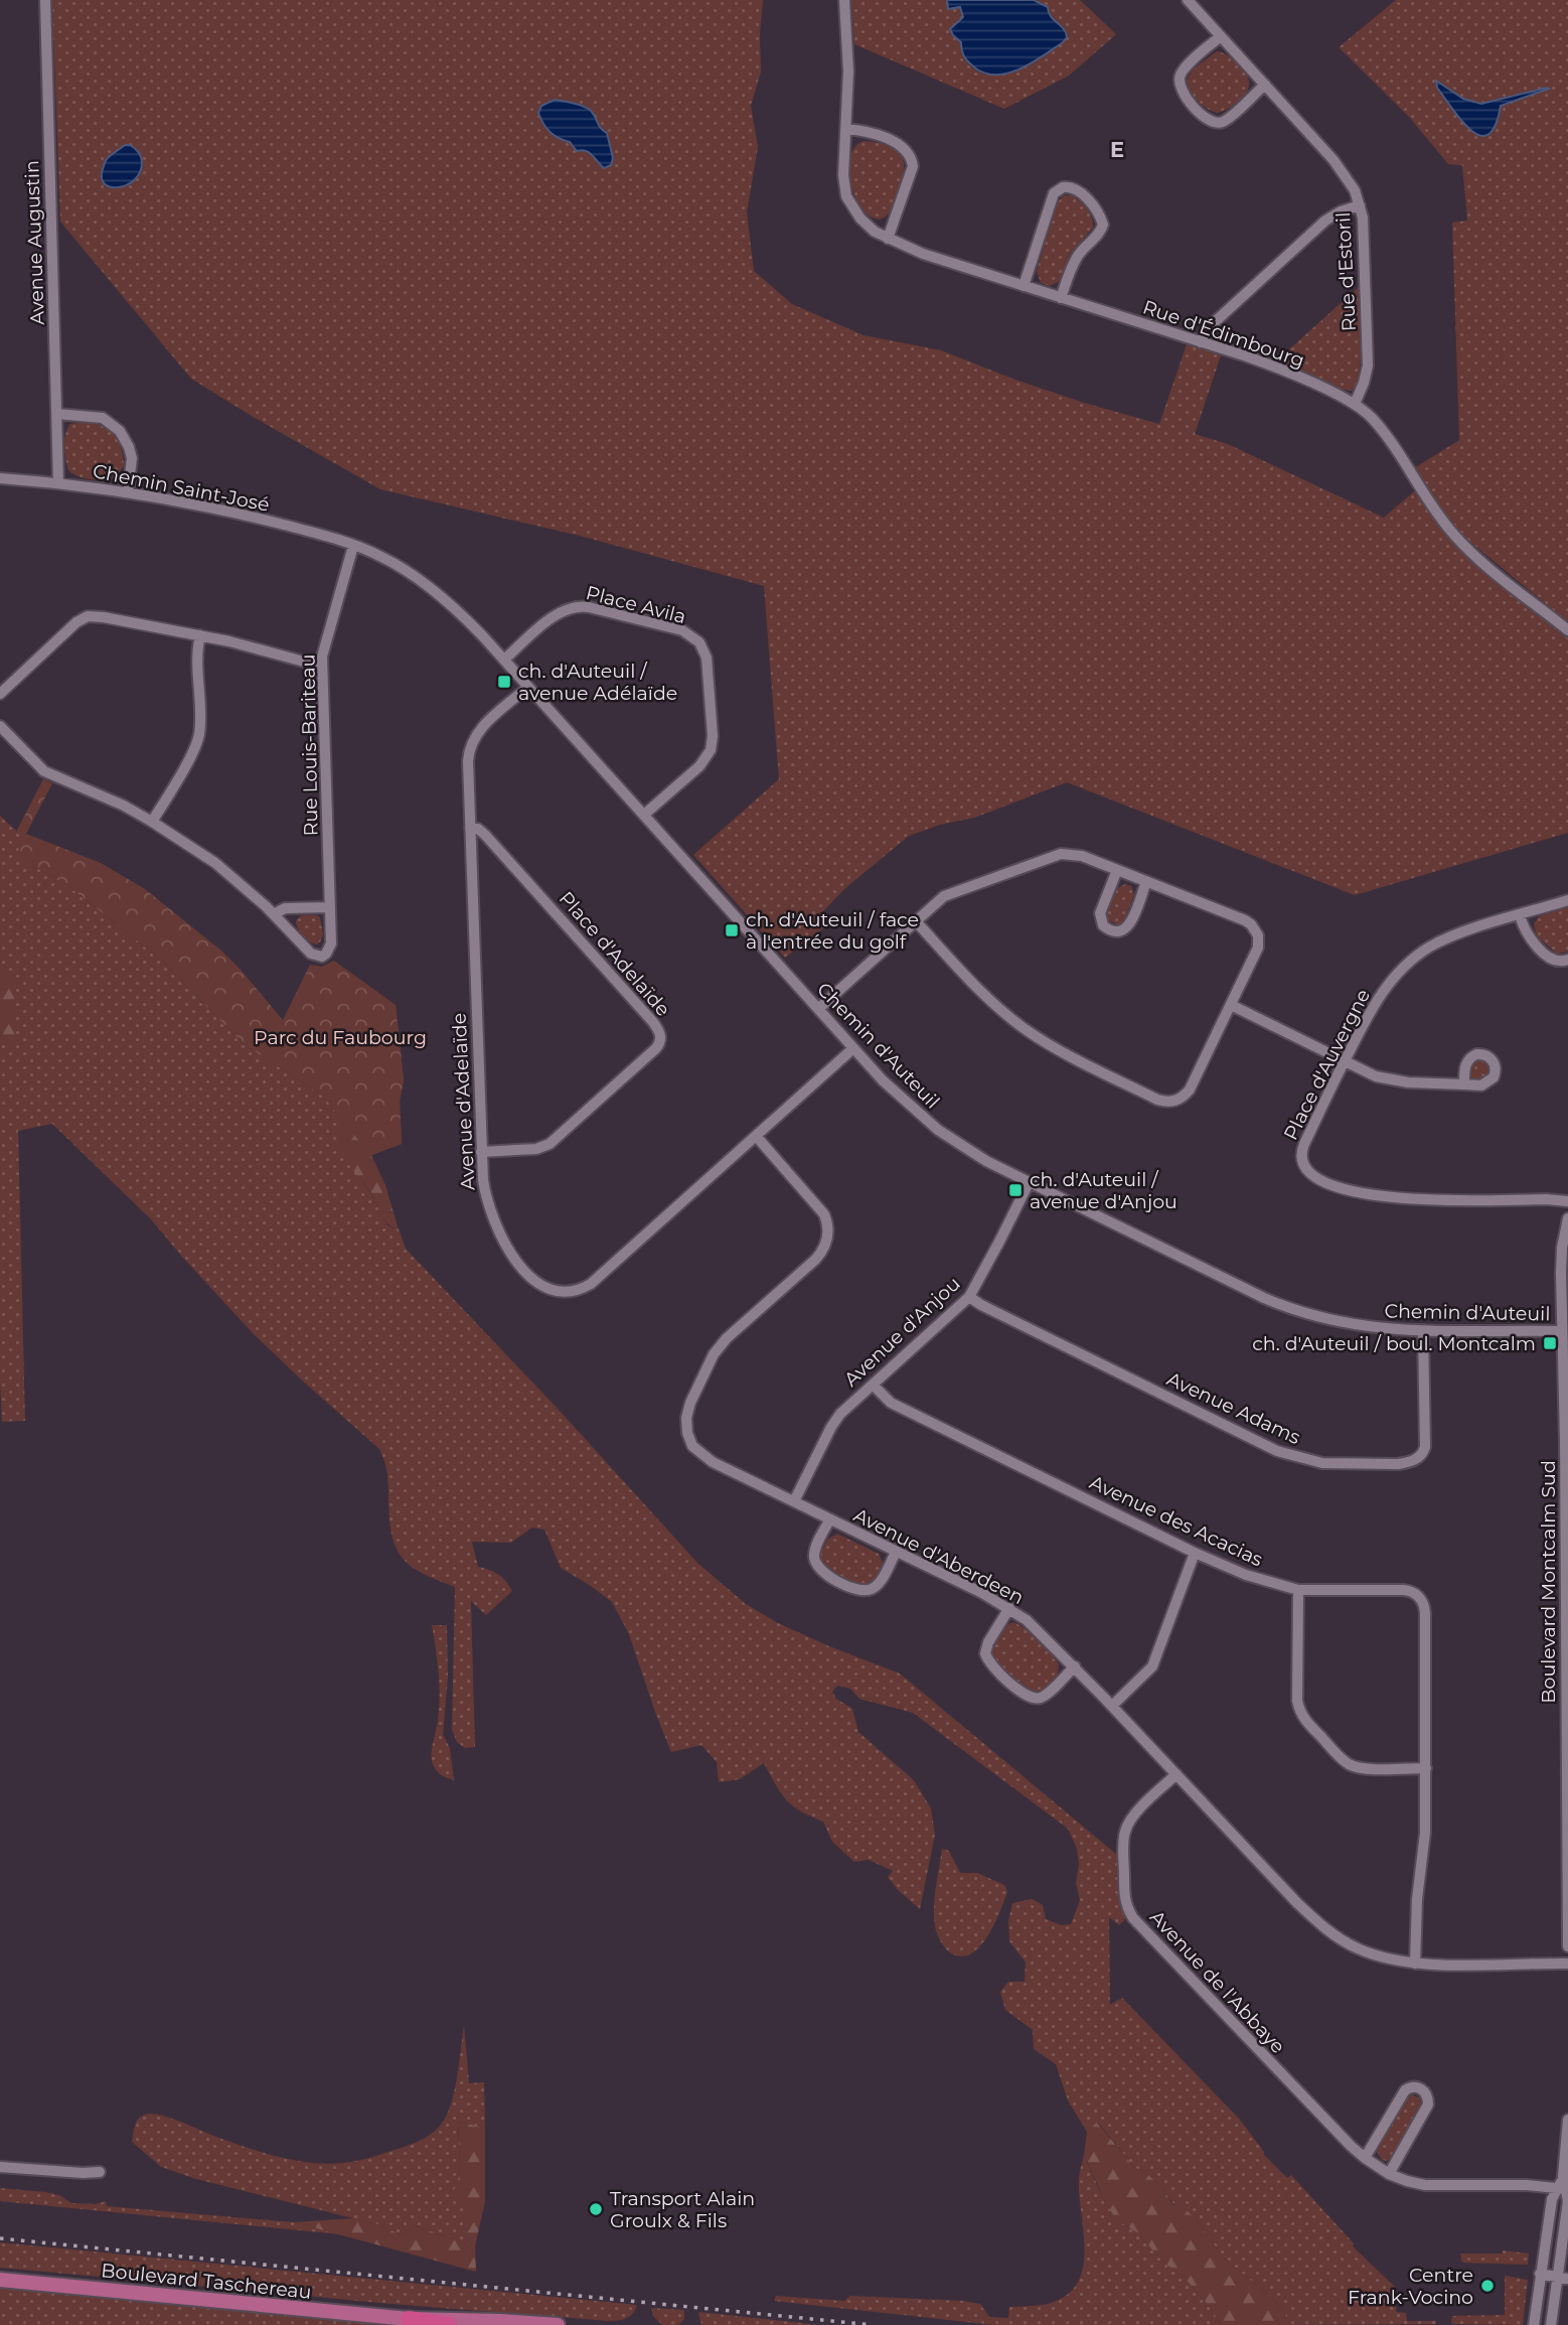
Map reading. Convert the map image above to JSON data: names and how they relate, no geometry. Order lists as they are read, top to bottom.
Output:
{
  "streets": {
    "main road": ["Boulevard Taschereau"],
    "street": [
      "Avenue Augustin",
      "Rue d'Estoril",
      "Rue d'Édimbourg",
      "Chemin Saint-José",
      "Place Avila",
      "Rue Louis-Bariteau",
      "Place d'Adelaïde",
      "Chemin d'Auteuil",
      "Place d'Auvergne",
      "Avenue d'Adelaïde",
      "Avenue d'Anjou",
      "Avenue Adams",
      "Avenue des Acacias",
      "Avenue d'Aberdeen",
      "Boulevard Montcalm Sud",
      "Avenue de l'Abbaye"
    ]
  },
  "crossings": [
    ["Avenue Augustin", "Chemin Saint-José"],
    ["Rue d'Estoril", "Rue d'Édimbourg"],
    ["Chemin Saint-José", "Rue Louis-Bariteau"],
    ["Chemin Saint-José", "Chemin d'Auteuil"],
    ["Place Avila", "Chemin d'Auteuil"],
    ["Rue Louis-Bariteau", "Chemin d'Auteuil"],
    ["Place d'Adelaïde", "Avenue d'Adelaïde"],
    ["Chemin d'Auteuil", "Avenue d'Adelaïde"],
    ["Chemin d'Auteuil", "Avenue d'Anjou"],
    ["Chemin d'Auteuil", "Avenue Adams"],
    ["Chemin d'Auteuil", "Boulevard Montcalm Sud"],
    ["Avenue d'Adelaïde", "Avenue d'Aberdeen"],
    ["Avenue d'Anjou", "Avenue Adams"],
    ["Avenue d'Anjou", "Avenue des Acacias"],
    ["Avenue d'Anjou", "Avenue d'Aberdeen"],
    ["Avenue des Acacias", "Avenue d'Aberdeen"],
    ["Avenue d'Aberdeen", "Avenue de l'Abbaye"]
  ],
  "districts": ["E"],
  "parks": ["Parc du Faubourg"],
  "places": {
    "transit": [
      "ch. d'Auteuil / avenue Adélaïde",
      "ch. d'Auteuil / face à l'entrée du golf",
      "ch. d'Auteuil / avenue d'Anjou",
      "ch. d'Auteuil / boul. Montcalm"
    ],
    "other": ["Transport Alain Groulx & Fils", "Centre Frank-Vocino"]
  }
}
